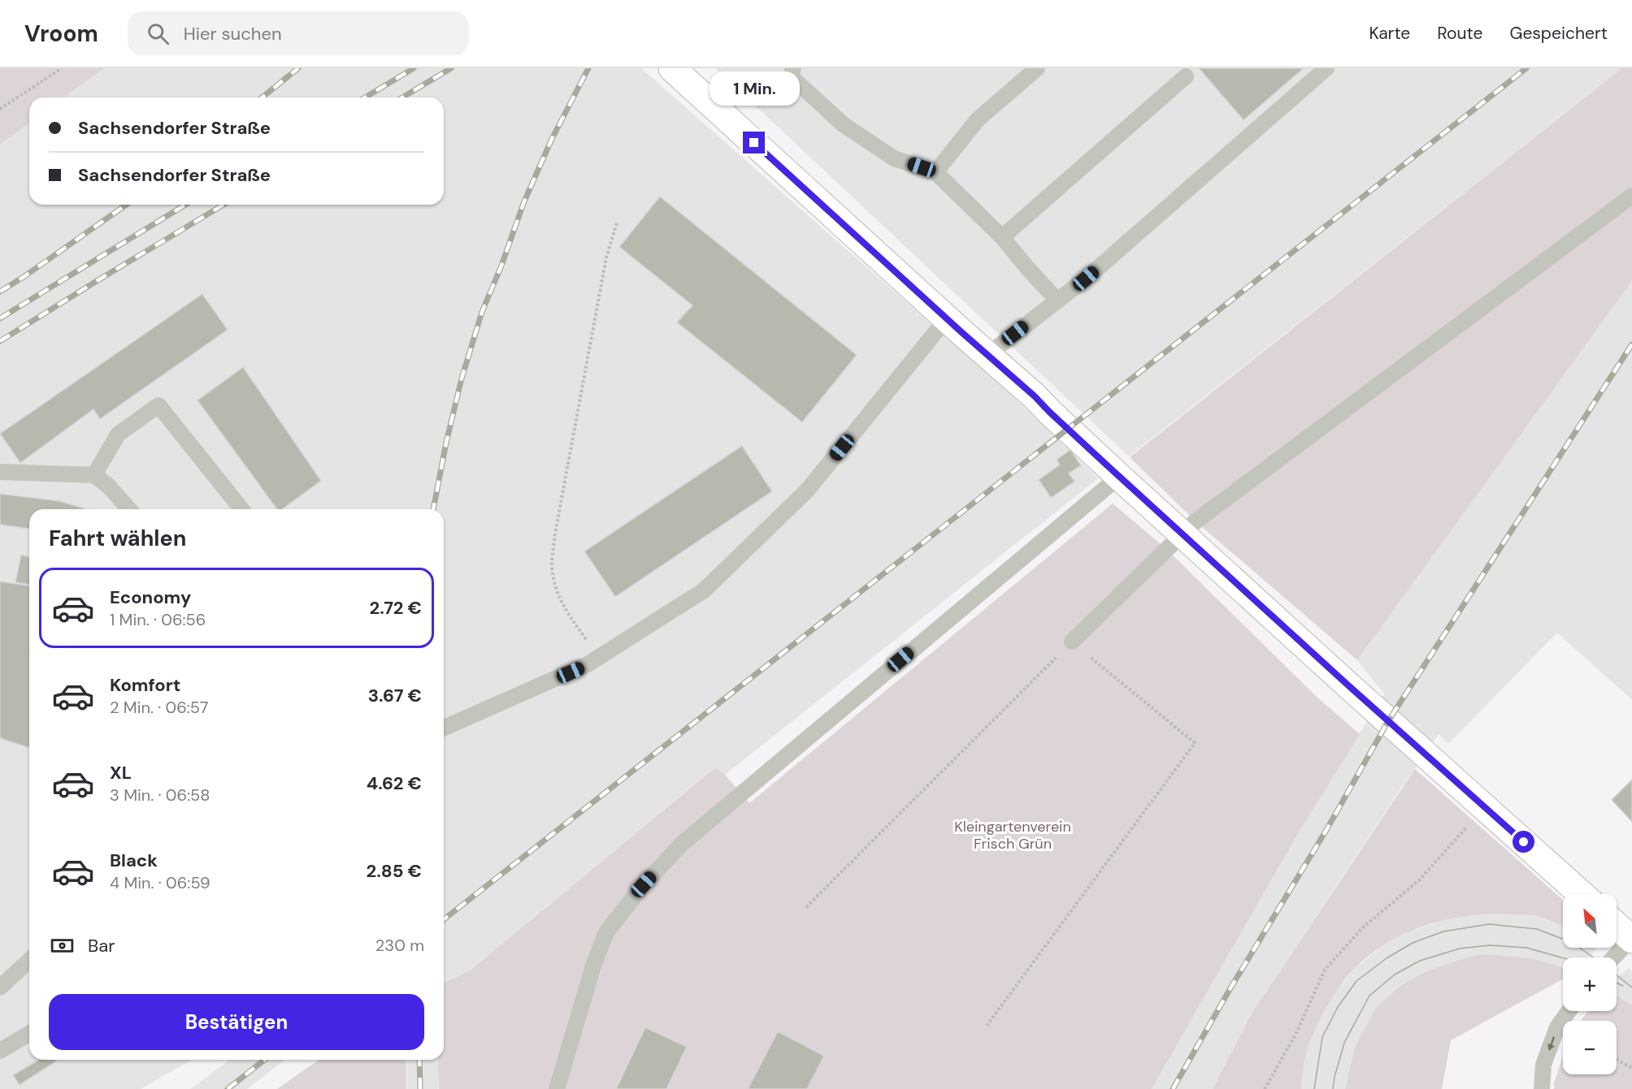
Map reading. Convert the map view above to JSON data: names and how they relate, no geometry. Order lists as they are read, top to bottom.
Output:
{
  "parks": ["Kleingartenverein Frisch Grün"],
  "north": "top left",
  "page": {
    "header": "Vroom",
    "search": "Hier suchen",
    "nav": ["Karte", "Route", "Gespeichert"],
    "bubble": "1 Min.",
    "banner": ["Sachsendorfer Straße", "Sachsendorfer Straße"],
    "heading": "Fahrt wählen",
    "list": [
      {
        "name": "Economy",
        "note": "1 Min. · 06:56",
        "value": "2.72 €"
      },
      {
        "name": "Komfort",
        "note": "2 Min. · 06:57",
        "value": "3.67 €"
      },
      {
        "name": "XL",
        "note": "3 Min. · 06:58",
        "value": "4.62 €"
      },
      {
        "name": "Black",
        "note": "4 Min. · 06:59",
        "value": "2.85 €"
      }
    ],
    "map_buttons": ["+", "−"],
    "pay": ["Bar", "230 m"],
    "buttons": "Bestätigen"
  }
}
